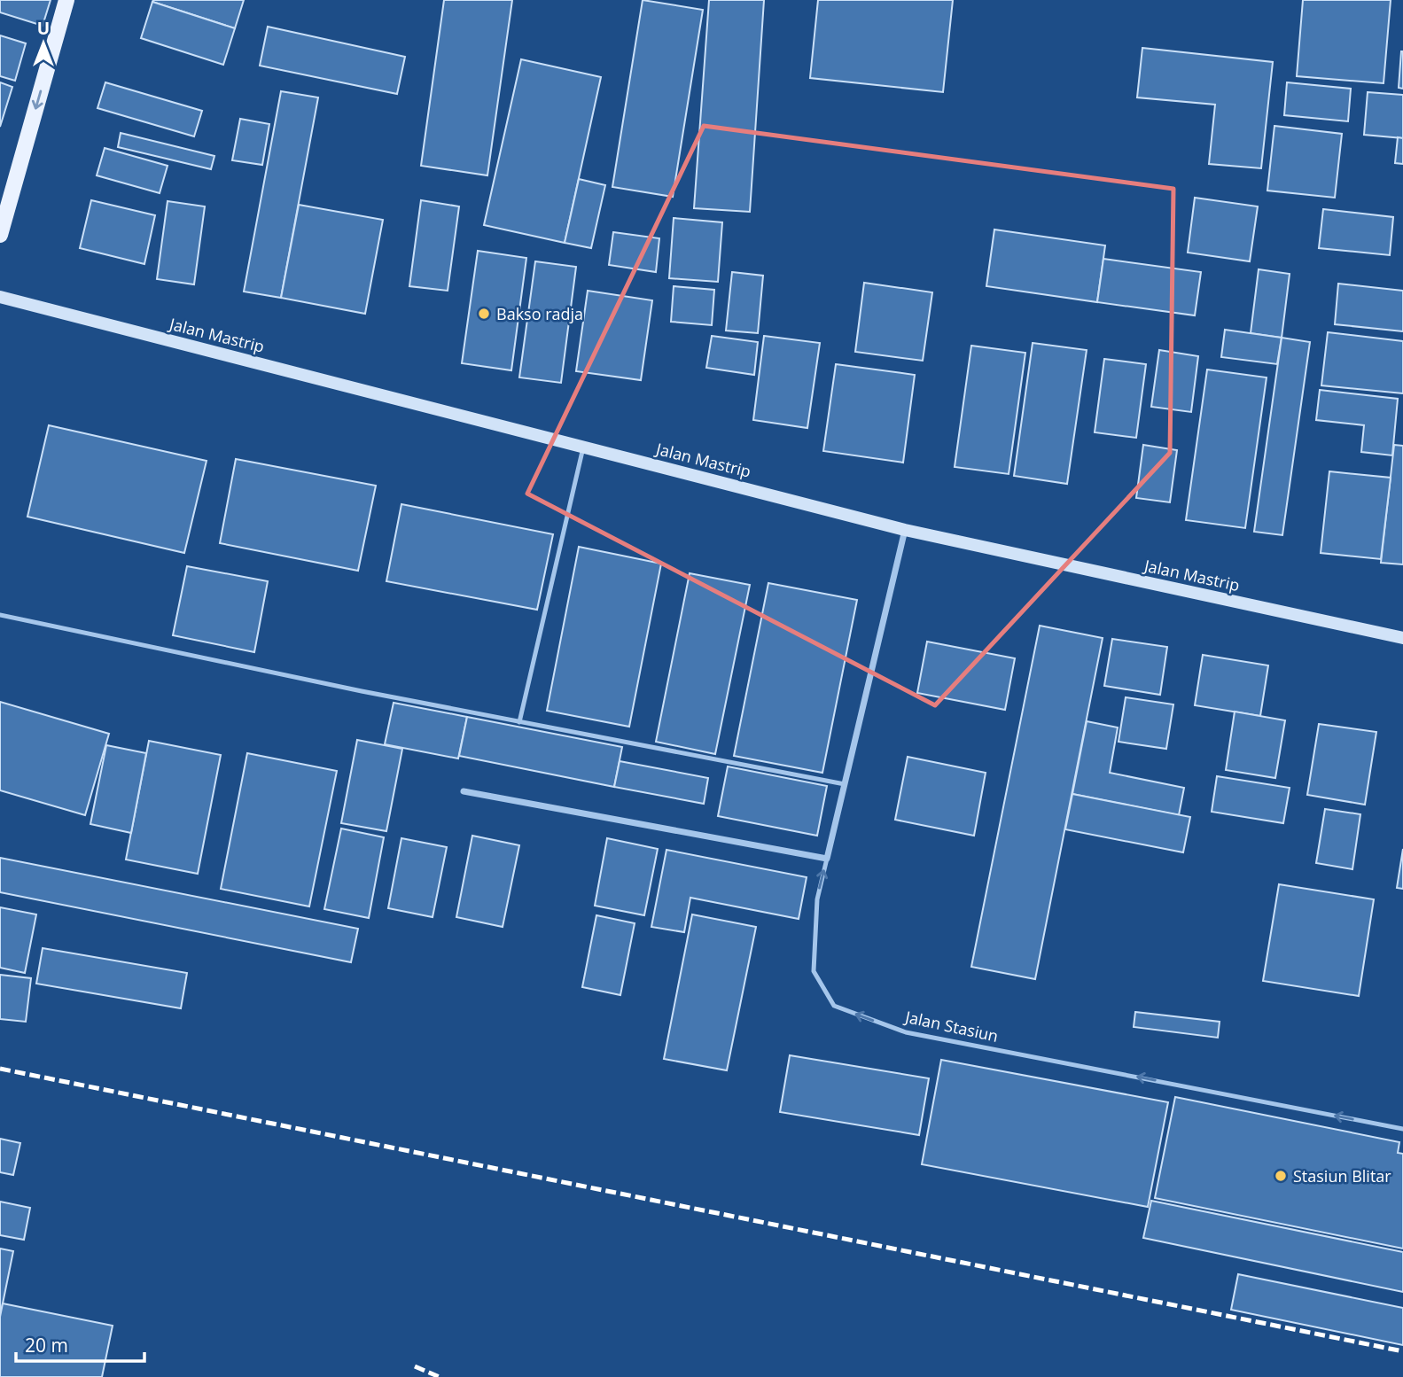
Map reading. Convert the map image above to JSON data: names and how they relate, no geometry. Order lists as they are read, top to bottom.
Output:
{
  "streets": {
    "main road": ["Jalan Mastrip"],
    "street": ["Jalan Stasiun"]
  },
  "crossings": [
    ["Jalan Mastrip", "Jalan Stasiun"]
  ],
  "one_way": ["Jalan Stasiun"],
  "places": ["Bakso radja", "Stasiun Blitar"],
  "scale_bar": "20 m",
  "north": "top"
}
